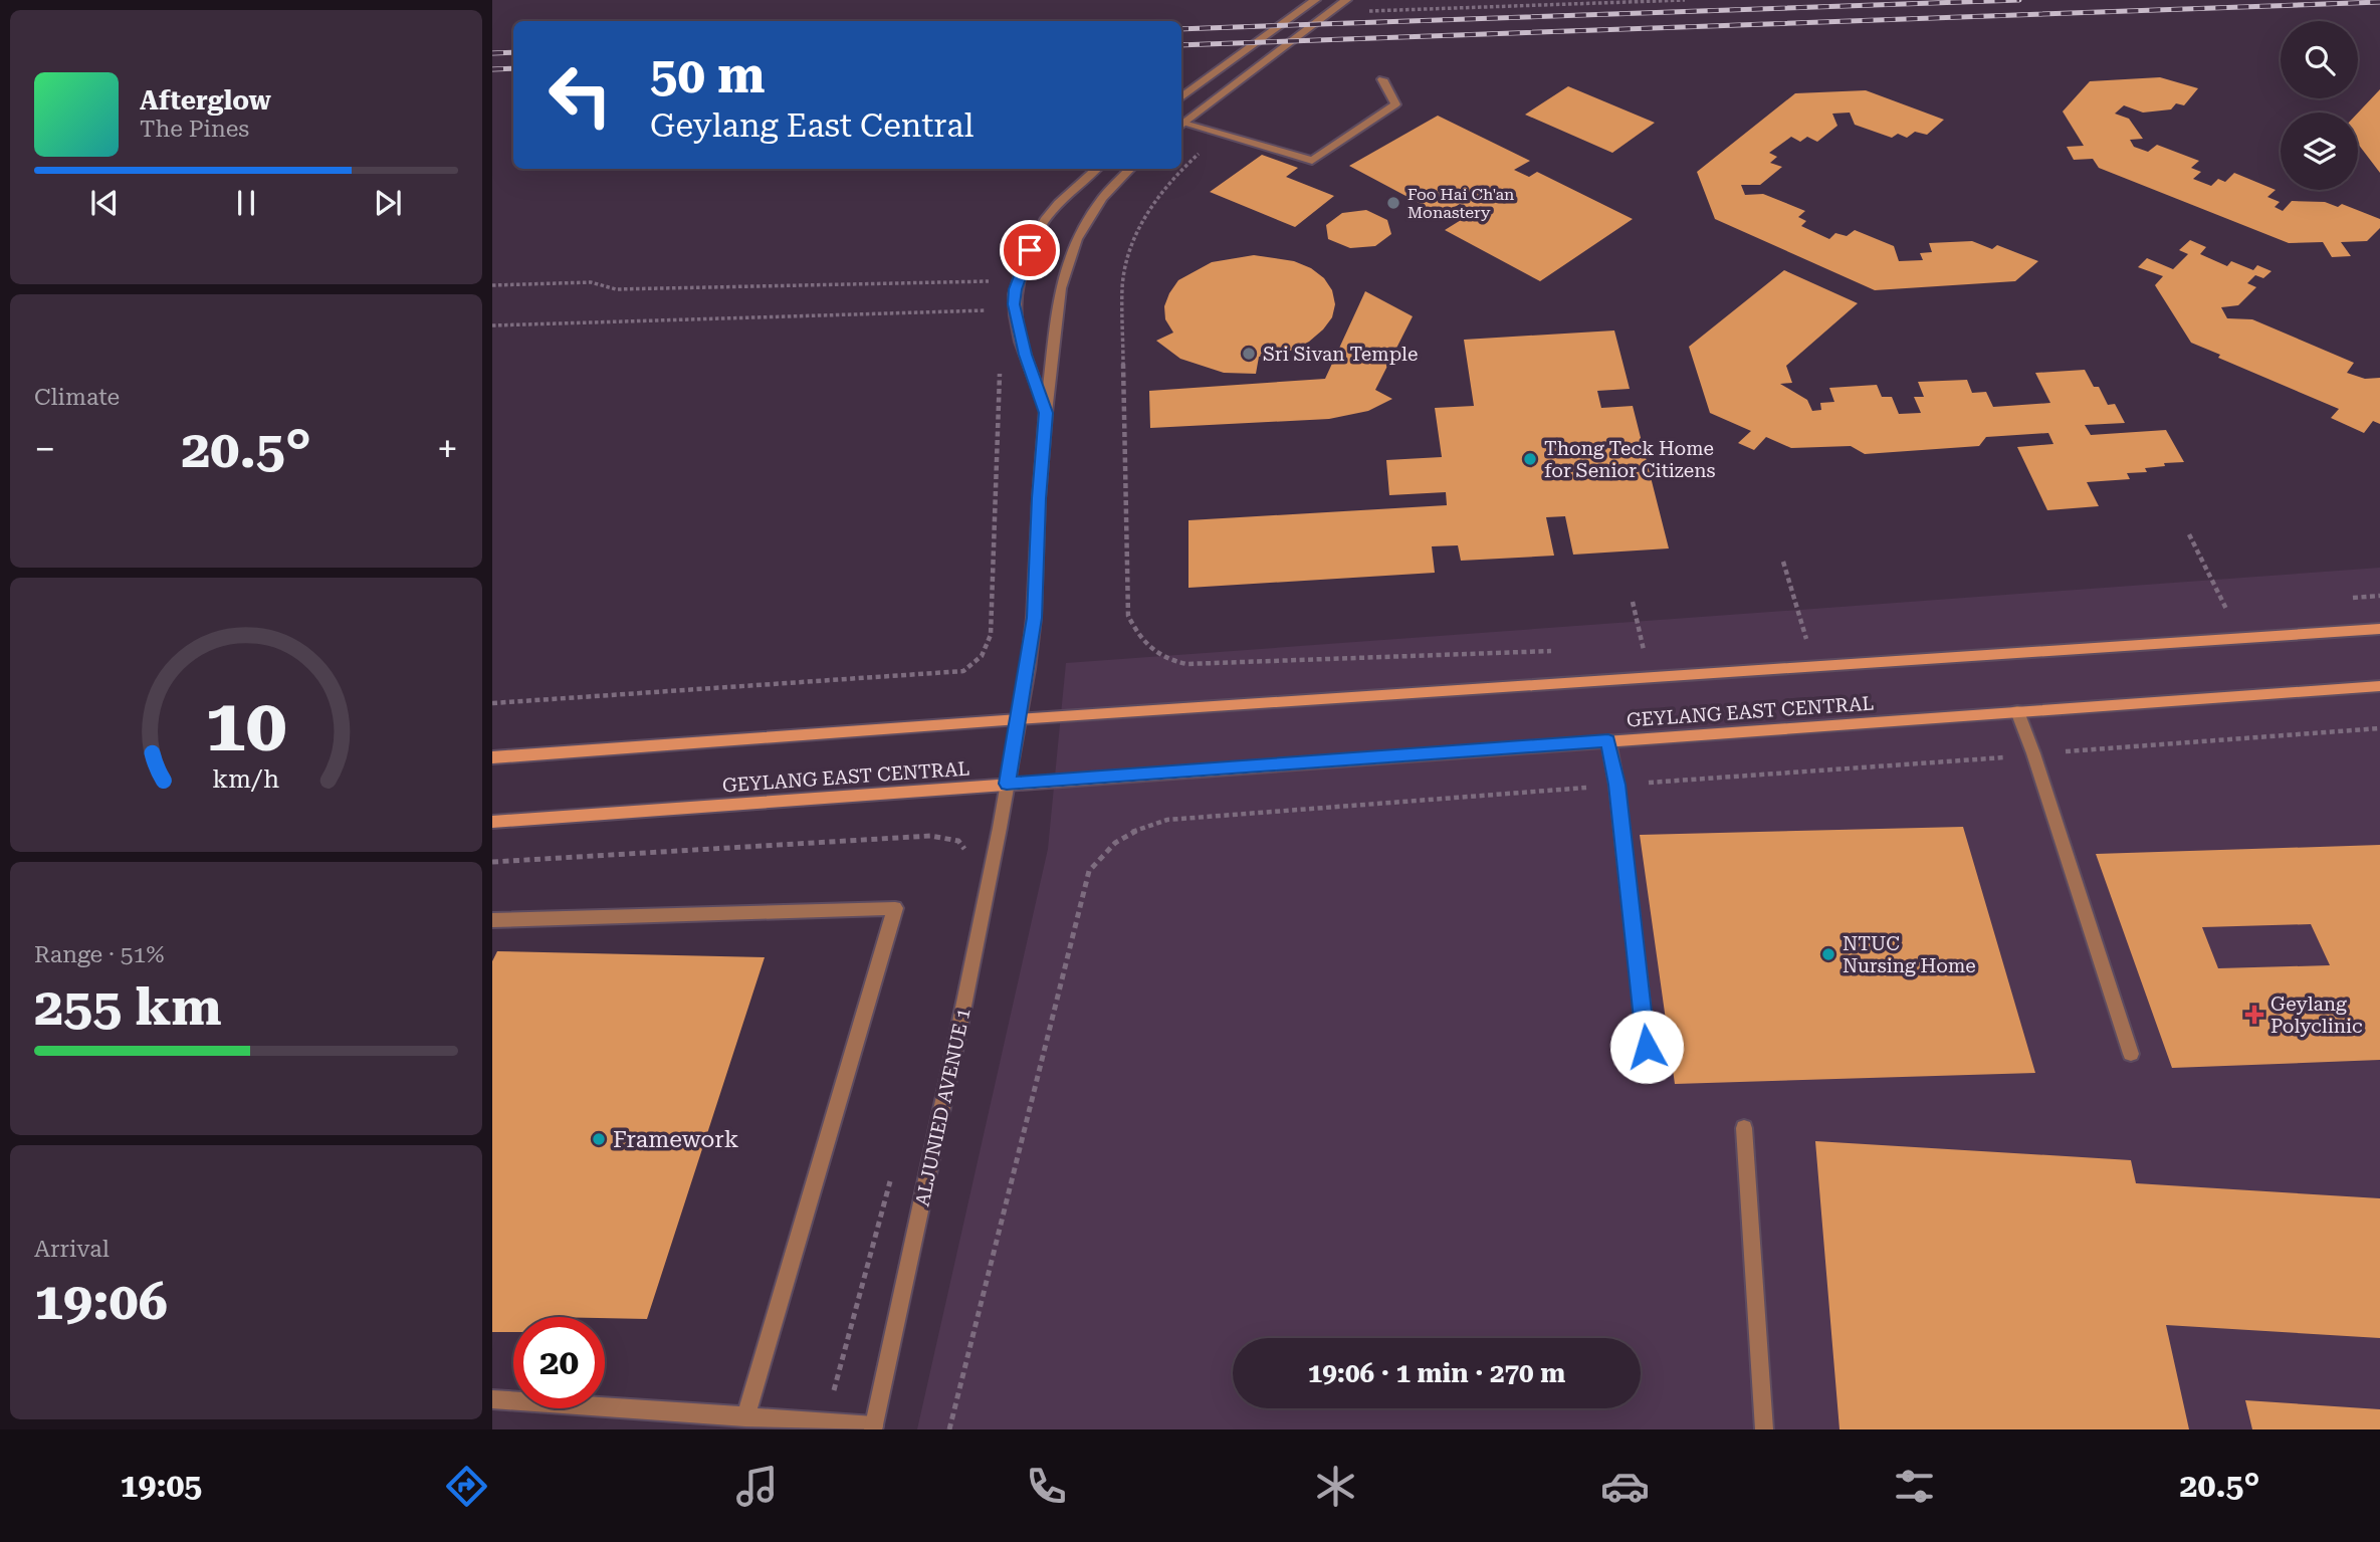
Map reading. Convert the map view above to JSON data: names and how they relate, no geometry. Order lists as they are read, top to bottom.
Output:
{
  "streets": {
    "main road": ["GEYLANG EAST CENTRAL"],
    "street": ["ALJUNIED AVENUE 1"]
  },
  "crossings": [
    ["GEYLANG EAST CENTRAL", "ALJUNIED AVENUE 1"]
  ],
  "places": {
    "other": [
      "Foo Hai Ch'an Monastery",
      "Sri Sivan Temple",
      "Thong Teck Home for Senior Citizens",
      "NTUC Nursing Home",
      "Framework"
    ],
    "health": ["Geylang Polyclinic"]
  },
  "page": {
    "turn": ["50 m", "Geylang East Central"],
    "song": ["Afterglow", "The Pines"],
    "tile": [
      "Climate",
      ["Range · 51%", "255 km"],
      ["Arrival", "19:06"]
    ],
    "heat": ["−", "20.5°", "+"],
    "limit": "20",
    "trip": "19:06 · 1 min · 270 m",
    "tabs": ["19:05", "20.5°"],
    "gauge": ["10", "km/h"]
  }
}
